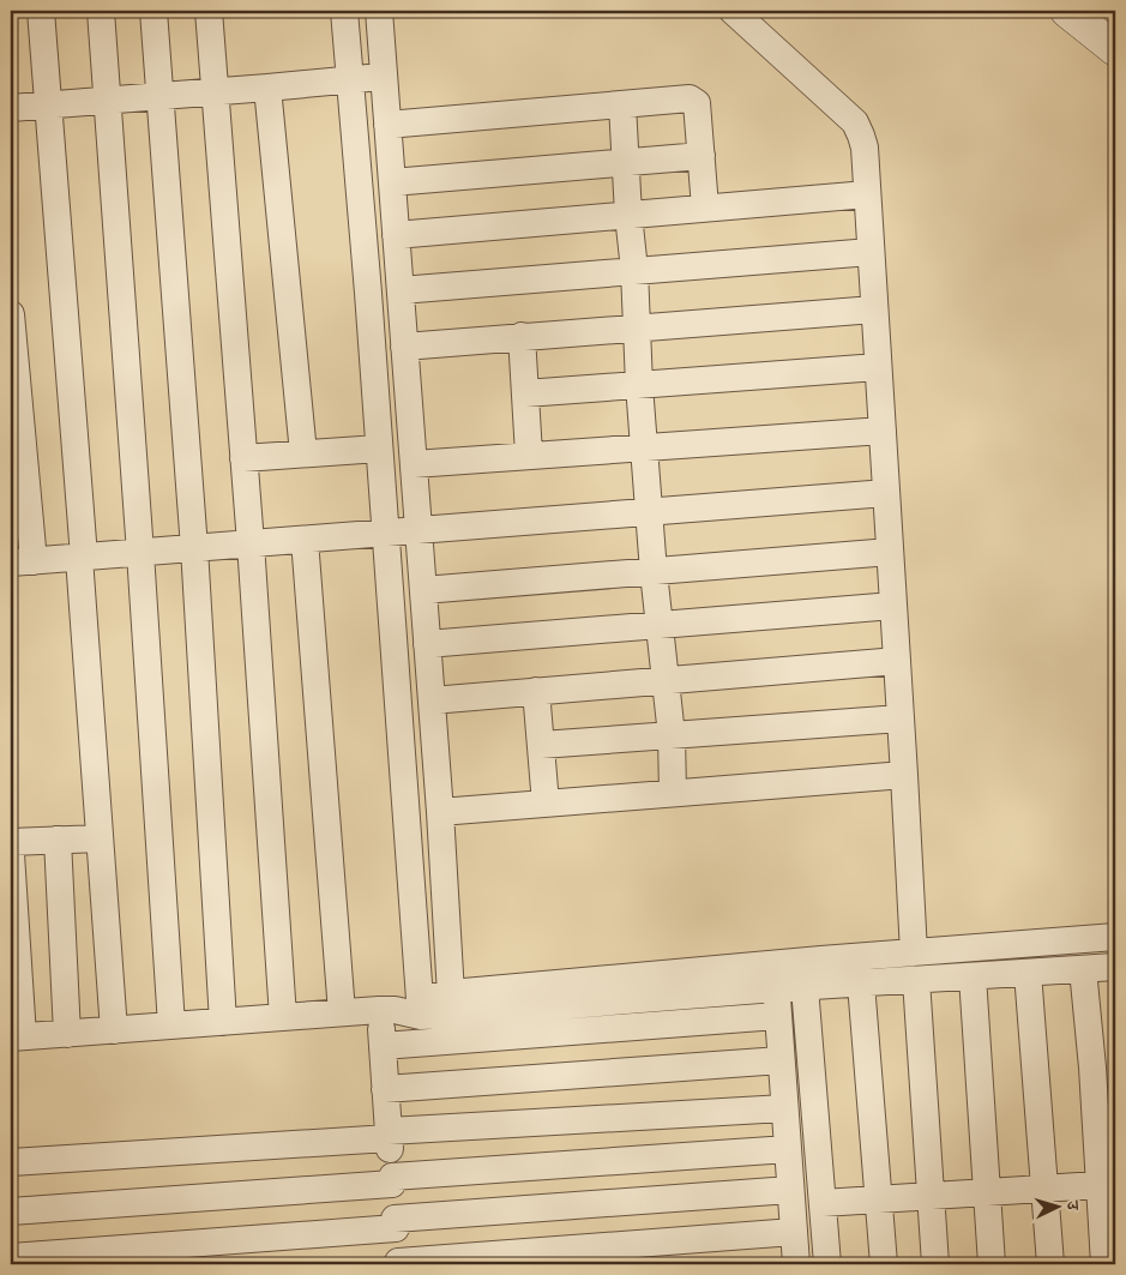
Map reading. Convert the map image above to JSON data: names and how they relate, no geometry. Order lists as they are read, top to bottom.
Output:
{
  "north": "right"
}
